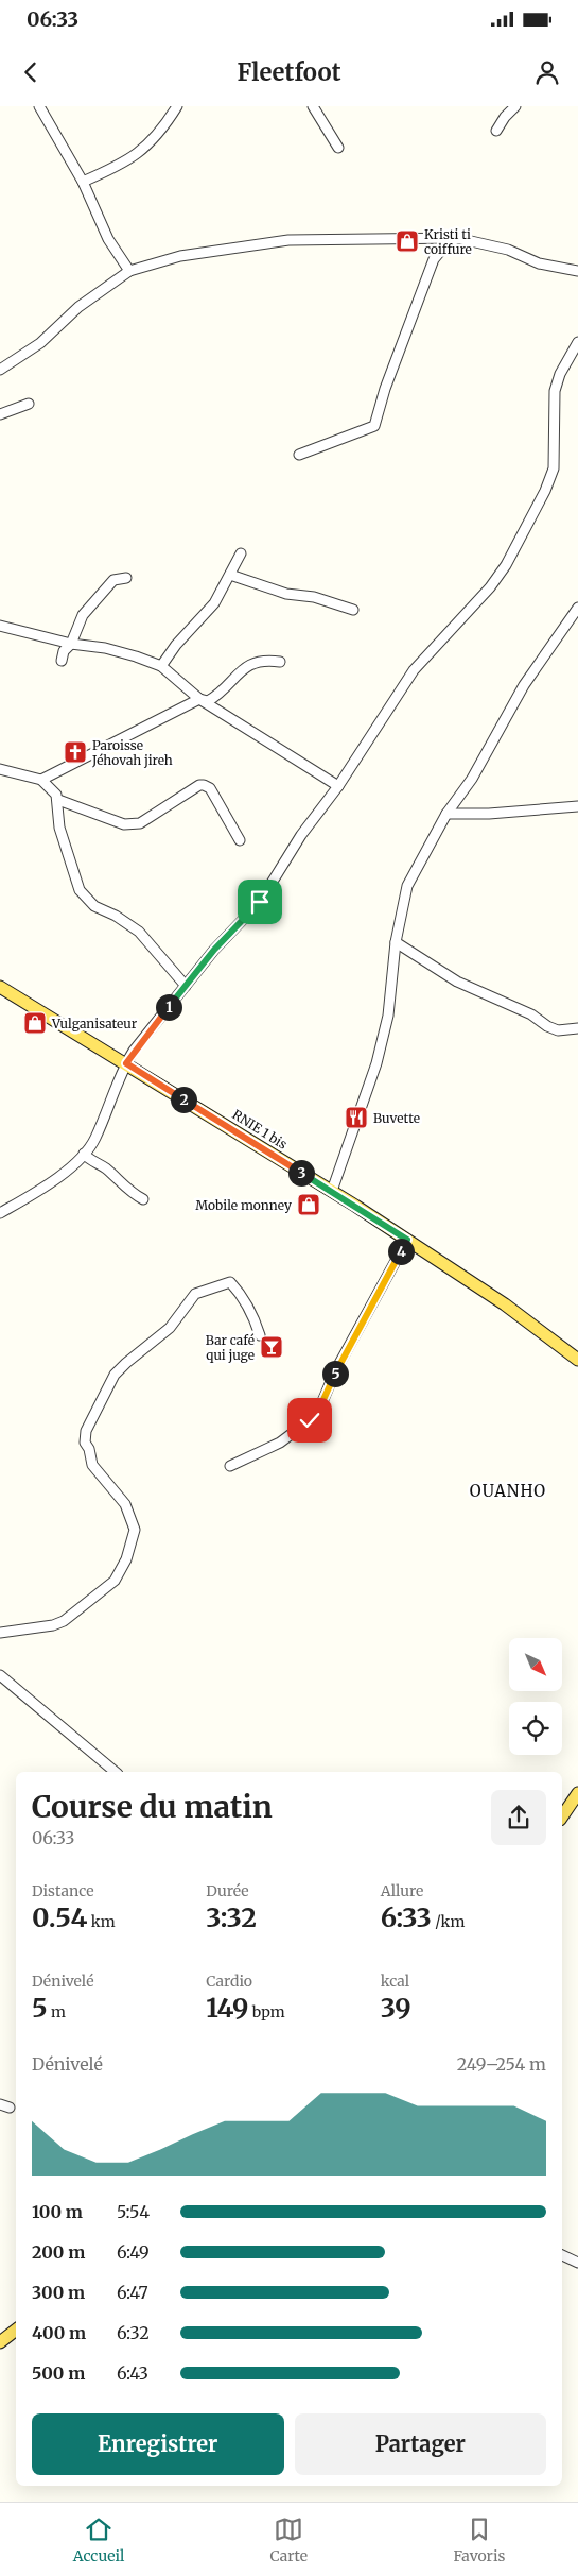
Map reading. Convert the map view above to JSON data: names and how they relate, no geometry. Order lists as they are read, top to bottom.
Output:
{
  "streets": {
    "main road": ["RNIE 1 bis"]
  },
  "districts": ["OUANHO"],
  "places": {
    "shop": ["Kristi ti coiffure", "Vulganisateur", "Mobile monney"],
    "church": ["Paroisse Jéhovah jireh"],
    "restaurant": ["Buvette"],
    "bar": ["Bar café qui juge"]
  },
  "north": "bottom right",
  "page": {
    "status": "06:33",
    "header": "Fleetfoot",
    "pins": [
      "1",
      "2",
      "3",
      "4",
      "5"
    ],
    "heading": ["Course du matin", "06:33"],
    "stats": [
      ["Distance", "0.54 km"],
      ["Durée", "3:32"],
      ["Allure", "6:33 /km"],
      ["Dénivelé", "5 m"],
      ["Cardio", "149 bpm"],
      ["kcal", "39"]
    ],
    "chart": ["Dénivelé", "249–254 m"],
    "list": [
      {
        "name": "100 m",
        "note": "5:54"
      },
      {
        "name": "200 m",
        "note": "6:49"
      },
      {
        "name": "300 m",
        "note": "6:47"
      },
      {
        "name": "400 m",
        "note": "6:32"
      },
      {
        "name": "500 m",
        "note": "6:43"
      }
    ],
    "buttons": ["Enregistrer", "Partager"],
    "tabs": ["Accueil", "Carte", "Favoris"]
  }
}
